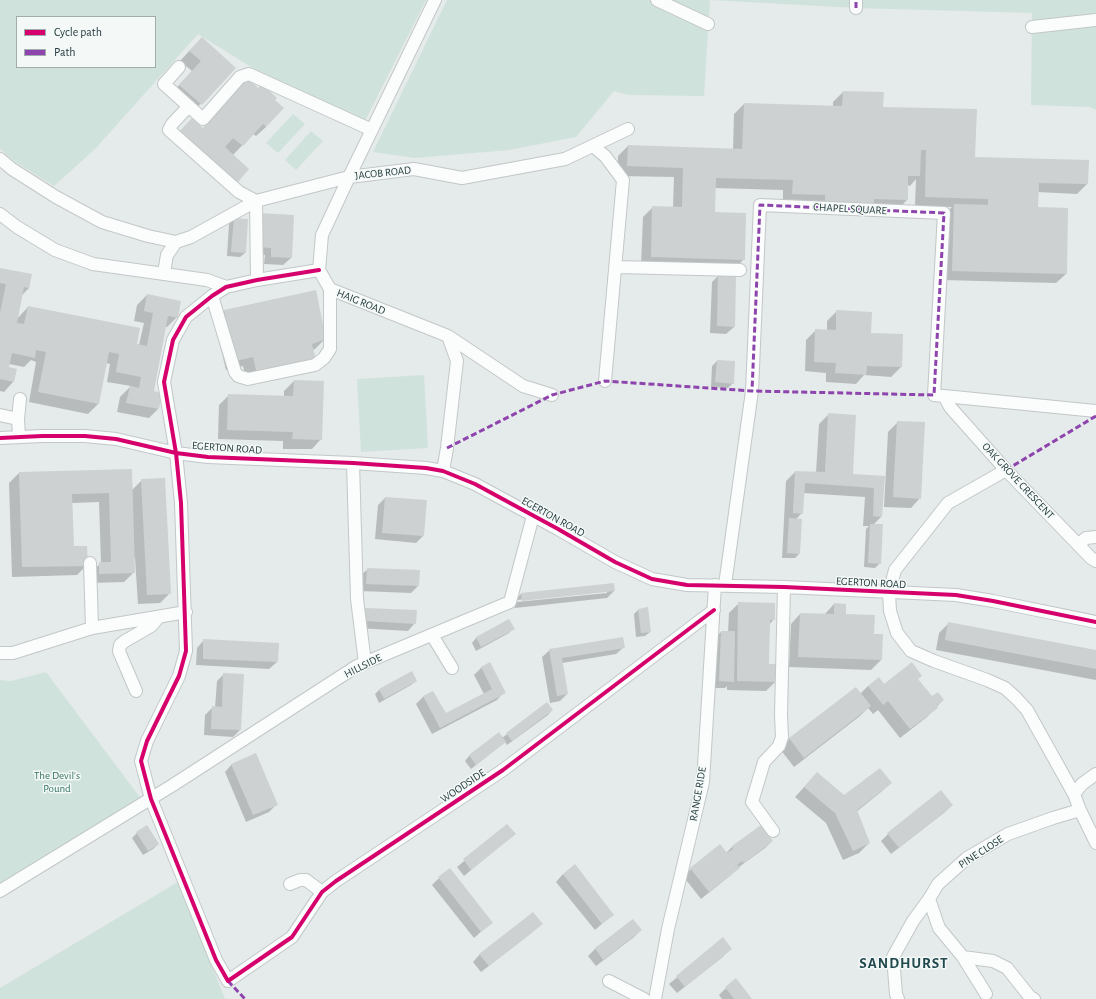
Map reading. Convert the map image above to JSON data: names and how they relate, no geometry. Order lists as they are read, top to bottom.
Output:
{
  "streets": {
    "street": [
      "JACOB ROAD",
      "CHAPEL SQUARE",
      "HAIG ROAD",
      "EGERTON ROAD",
      "OAK GROVE CRESCENT",
      "HILLSIDE",
      "WOODSIDE",
      "RANGE RIDE",
      "PINE CLOSE"
    ]
  },
  "crossings": [
    ["CHAPEL SQUARE", "OAK GROVE CRESCENT"],
    ["CHAPEL SQUARE", "RANGE RIDE"],
    ["EGERTON ROAD", "HILLSIDE"],
    ["EGERTON ROAD", "RANGE RIDE"],
    ["HILLSIDE", "WOODSIDE"],
    ["WOODSIDE", "RANGE RIDE"]
  ],
  "districts": ["SANDHURST"],
  "parks": ["The Devil's Pound"],
  "legend": ["Cycle path", "Path"]
}
